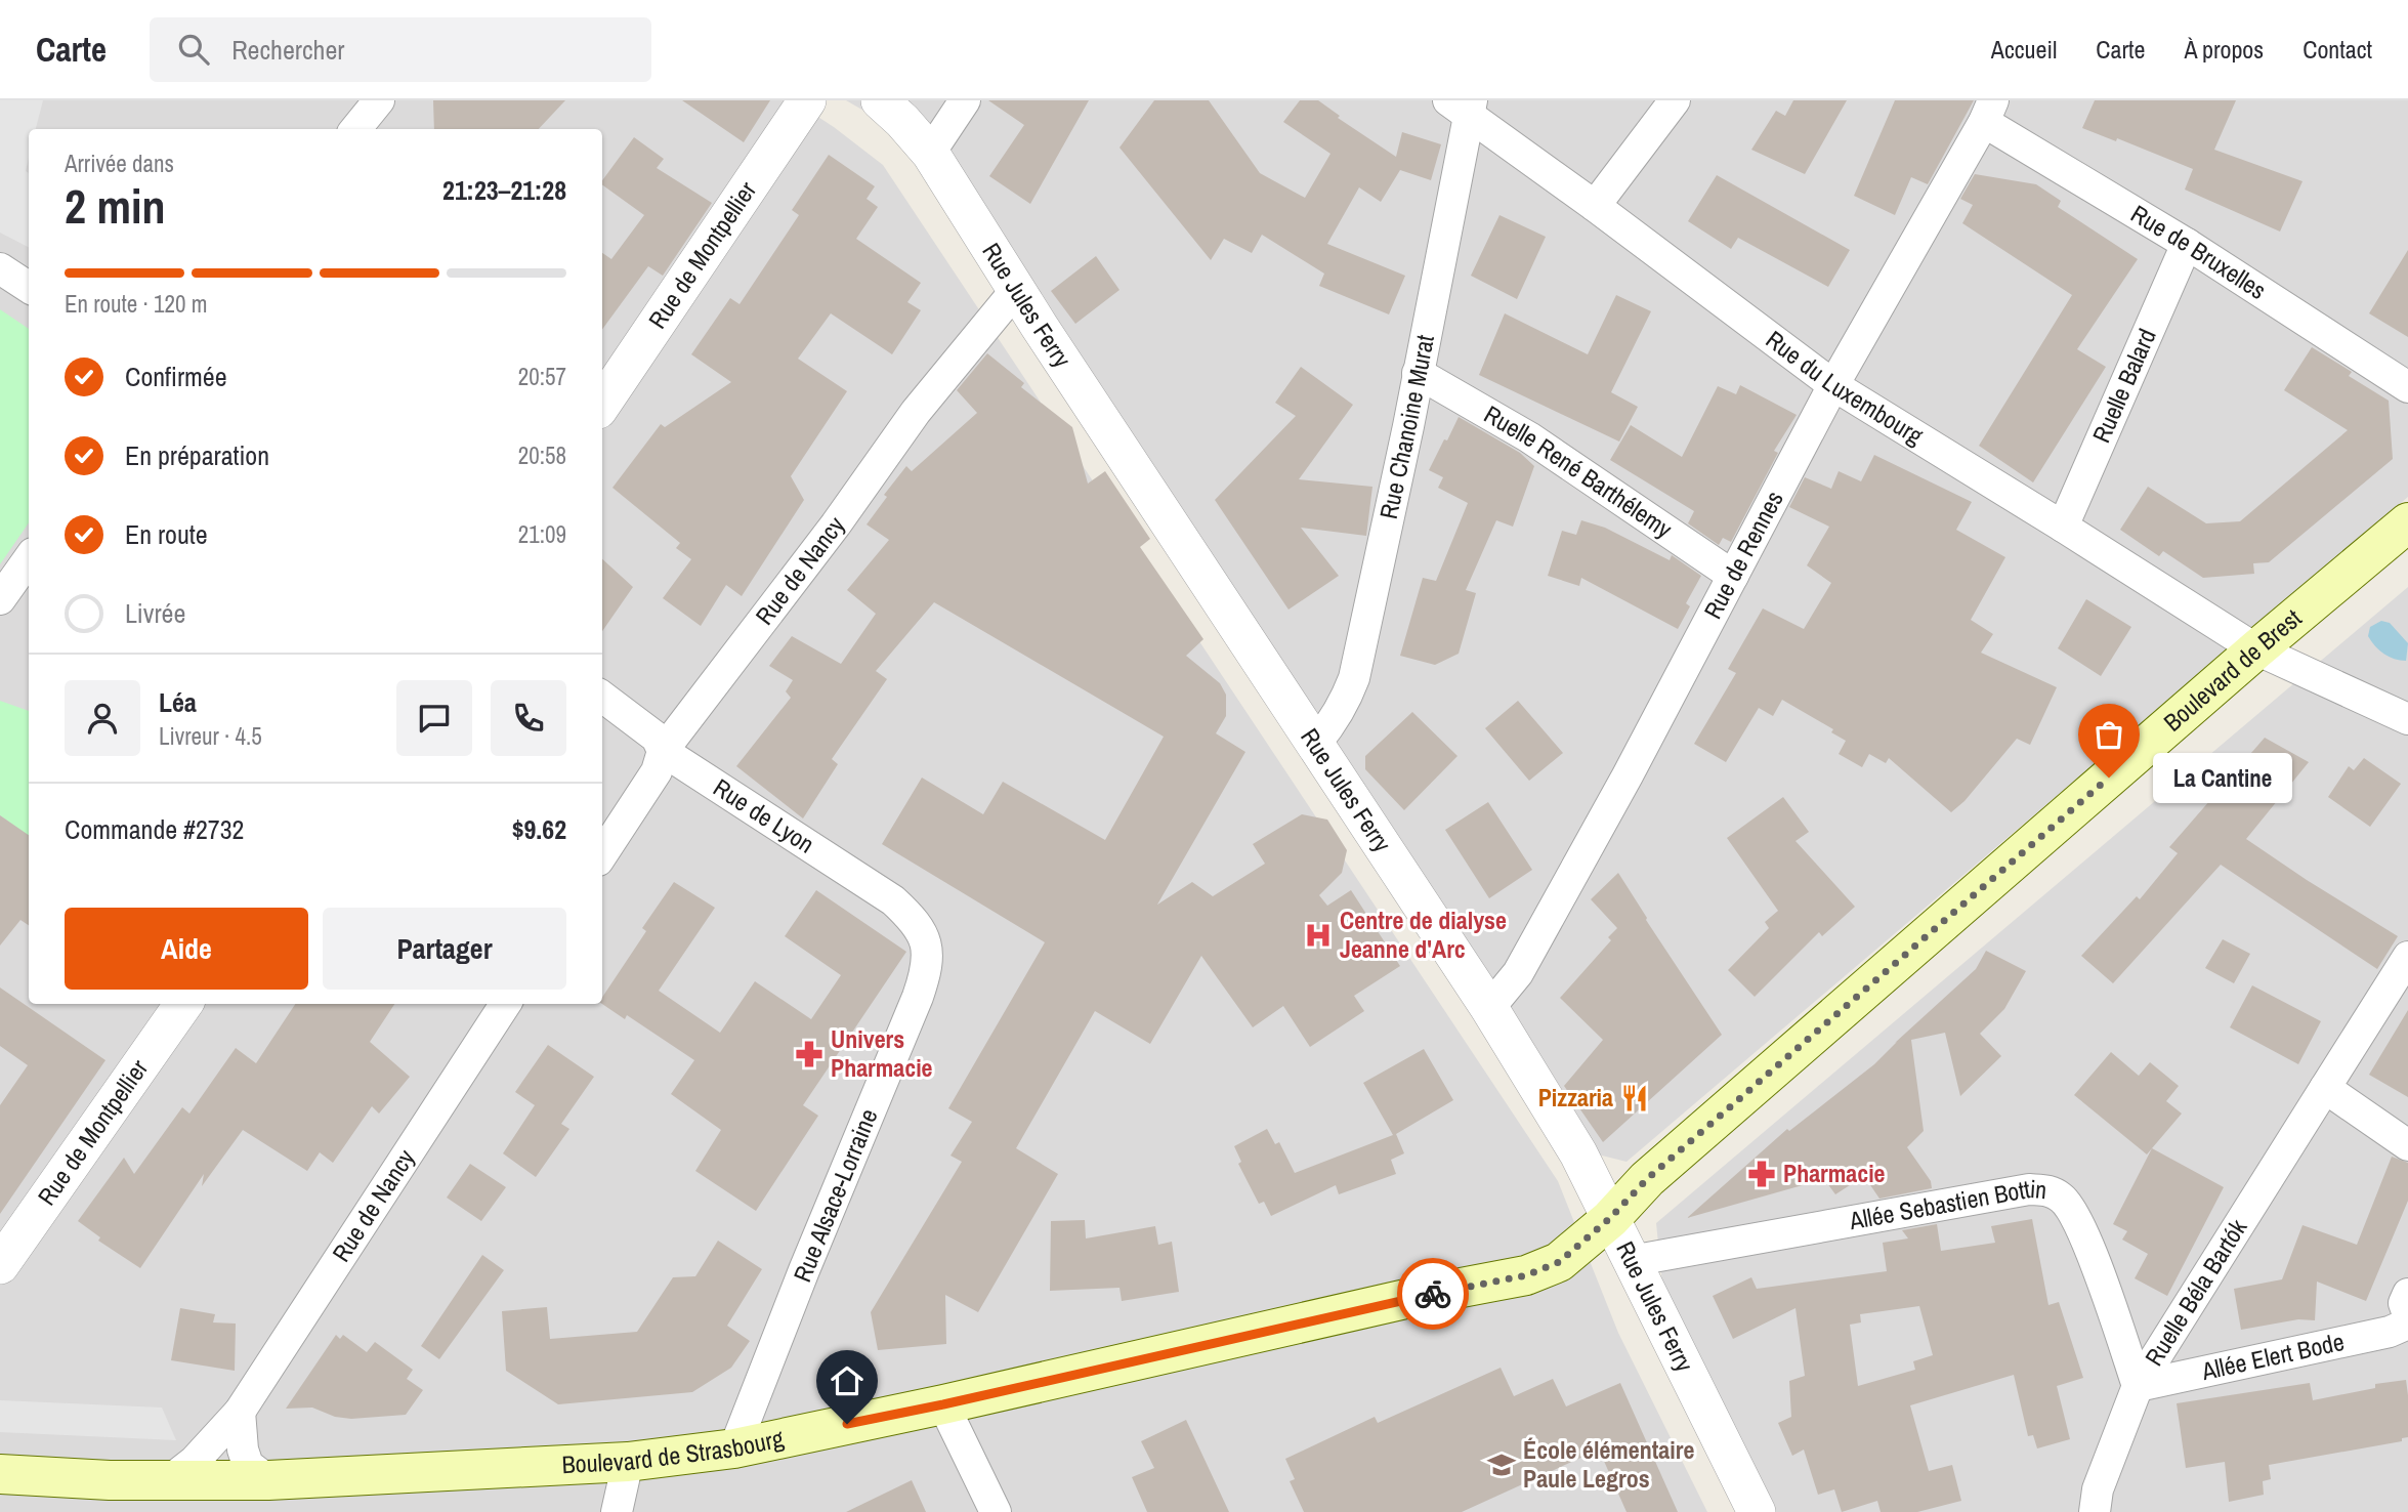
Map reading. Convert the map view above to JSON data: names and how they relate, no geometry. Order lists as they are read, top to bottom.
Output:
{
  "streets": {
    "main road": ["Boulevard de Brest", "Boulevard de Strasbourg"],
    "street": [
      "Rue de Bruxelles",
      "Rue de Montpellier",
      "Rue Jules Ferry",
      "Ruelle Balard",
      "Rue du Luxembourg",
      "Rue Chanoine Murat",
      "Ruelle René Barthélemy",
      "Rue de Rennes",
      "Rue de Nancy",
      "Rue de Lyon",
      "Rue Alsace-Lorraine",
      "Allée Sebastien Bottin",
      "Ruelle Béla Bartók",
      "Allée Elert Bode"
    ]
  },
  "crossings": [
    ["Rue de Bruxelles", "Ruelle Balard"],
    ["Rue de Bruxelles", "Rue de Rennes"],
    ["Rue Jules Ferry", "Rue Chanoine Murat"],
    ["Rue Jules Ferry", "Rue de Rennes"],
    ["Rue Jules Ferry", "Rue de Nancy"],
    ["Rue Jules Ferry", "Boulevard de Brest"],
    ["Rue Jules Ferry", "Allée Sebastien Bottin"],
    ["Rue Jules Ferry", "Boulevard de Strasbourg"],
    ["Ruelle Balard", "Rue du Luxembourg"],
    ["Rue du Luxembourg", "Rue Chanoine Murat"],
    ["Rue du Luxembourg", "Rue de Rennes"],
    ["Rue du Luxembourg", "Boulevard de Brest"],
    ["Rue Chanoine Murat", "Ruelle René Barthélemy"],
    ["Ruelle René Barthélemy", "Rue de Rennes"],
    ["Rue de Nancy", "Rue de Lyon"],
    ["Rue de Nancy", "Boulevard de Strasbourg"],
    ["Boulevard de Brest", "Boulevard de Strasbourg"],
    ["Rue de Lyon", "Rue Alsace-Lorraine"],
    ["Rue Alsace-Lorraine", "Boulevard de Strasbourg"],
    ["Allée Sebastien Bottin", "Ruelle Béla Bartók"],
    ["Allée Sebastien Bottin", "Allée Elert Bode"],
    ["Ruelle Béla Bartók", "Allée Elert Bode"]
  ],
  "places": {
    "other": ["La Cantine"],
    "hospital": ["Centre de dialyse Jeanne d'Arc"],
    "pharmacy": ["Univers Pharmacie", "Pharmacie"],
    "restaurant": ["Pizzaria"],
    "school or university": ["École élémentaire Paule Legros"]
  },
  "page": {
    "header": "Carte",
    "search": "Rechercher",
    "nav": [
      "Accueil",
      "Carte",
      "À propos",
      "Contact"
    ],
    "heading": ["2 min", "Arrivée dans", "21:23–21:28"],
    "panel": [
      "Léa",
      "Livreur · 4.5",
      "Commande #2732",
      "$9.62"
    ],
    "bar": "En route · 120 m",
    "list": [
      ["Confirmée", "20:57"],
      ["En préparation", "20:58"],
      ["En route", "21:09"],
      "Livrée"
    ],
    "bubble": "La Cantine",
    "buttons": ["Aide", "Partager"]
  }
}
